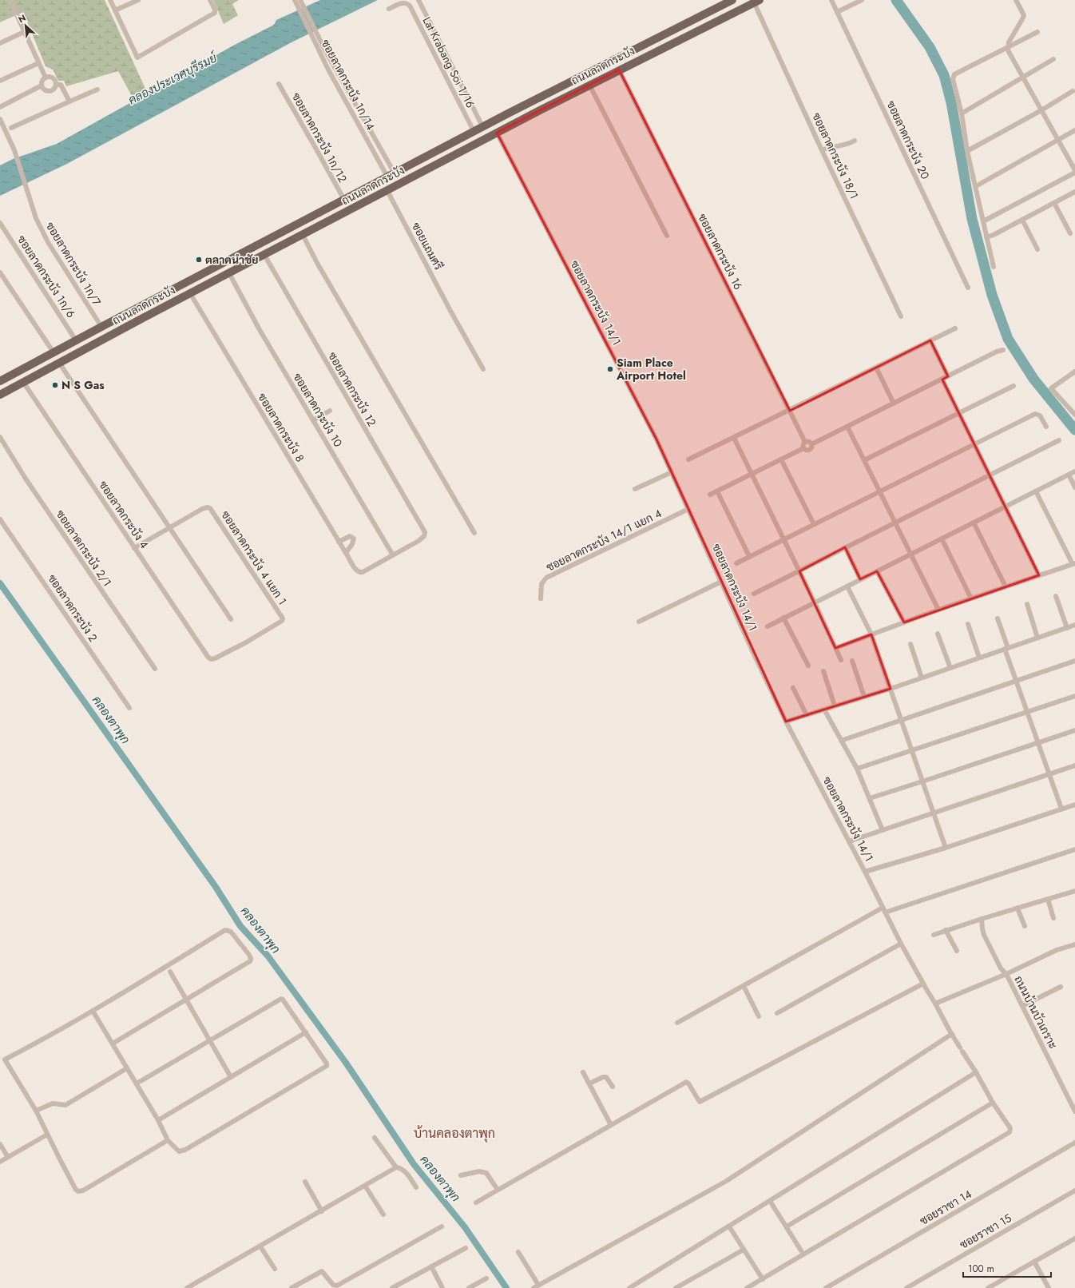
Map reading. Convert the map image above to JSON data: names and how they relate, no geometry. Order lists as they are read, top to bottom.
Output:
{
  "streets": {
    "main road": ["ถนนลาดกระบัง"],
    "street": [
      "Lat Krabang Soi 1/16",
      "ซอยลาดกระบัง 1ก/14",
      "ซอยลาดกระบัง 1ก/12",
      "ซอยลาดกระบัง 20",
      "ซอยลาดกระบัง 18/1",
      "ซอยแถมศรี",
      "ซอยลาดกระบัง 16",
      "ซอยลาดกระบัง 1ก/7",
      "ซอยลาดกระบัง 1ก/6",
      "ซอยลาดกระบัง 14/1",
      "ซอยลาดกระบัง 12",
      "ซอยลาดกระบัง 10",
      "ซอยลาดกระบัง 8",
      "ซอยลาดกระบัง 4",
      "ซอยลาดกระบัง 14/1 แยก 4",
      "ซอยลาดกระบัง 2/1",
      "ซอยลาดกระบัง 4 แยก 1",
      "ซอยลาดกระบัง 2",
      "ถนนบ้านบัวเกราะ",
      "ซอยราชา 14",
      "ซอยราชา 15"
    ]
  },
  "crossings": [
    ["Lat Krabang Soi 1/16", "ถนนลาดกระบัง"],
    ["ถนนลาดกระบัง", "ซอยลาดกระบัง 1ก/14"],
    ["ถนนลาดกระบัง", "ซอยลาดกระบัง 1ก/12"],
    ["ถนนลาดกระบัง", "ซอยลาดกระบัง 18/1"],
    ["ถนนลาดกระบัง", "ซอยแถมศรี"],
    ["ถนนลาดกระบัง", "ซอยลาดกระบัง 16"],
    ["ถนนลาดกระบัง", "ซอยลาดกระบัง 1ก/7"],
    ["ถนนลาดกระบัง", "ซอยลาดกระบัง 1ก/6"],
    ["ถนนลาดกระบัง", "ซอยลาดกระบัง 14/1"],
    ["ถนนลาดกระบัง", "ซอยลาดกระบัง 12"],
    ["ถนนลาดกระบัง", "ซอยลาดกระบัง 10"],
    ["ถนนลาดกระบัง", "ซอยลาดกระบัง 8"],
    ["ถนนลาดกระบัง", "ซอยลาดกระบัง 4"],
    ["ซอยลาดกระบัง 14/1", "ซอยลาดกระบัง 14/1 แยก 4"],
    ["ซอยลาดกระบัง 14/1", "ถนนบ้านบัวเกราะ"],
    ["ซอยลาดกระบัง 12", "ซอยลาดกระบัง 10"],
    ["ซอยลาดกระบัง 12", "ซอยลาดกระบัง 8"],
    ["ซอยลาดกระบัง 10", "ซอยลาดกระบัง 8"],
    ["ซอยลาดกระบัง 4", "ซอยลาดกระบัง 4 แยก 1"]
  ],
  "districts": ["บ้านคลองตาพุก"],
  "water": ["คลองประเวศบุรีรมย์", "คลองตาพุก"],
  "places": ["ตลาดนำชัย", "Siam Place Airport Hotel", "N S Gas"],
  "scale_bar": "100 m",
  "north": "top left"
}
